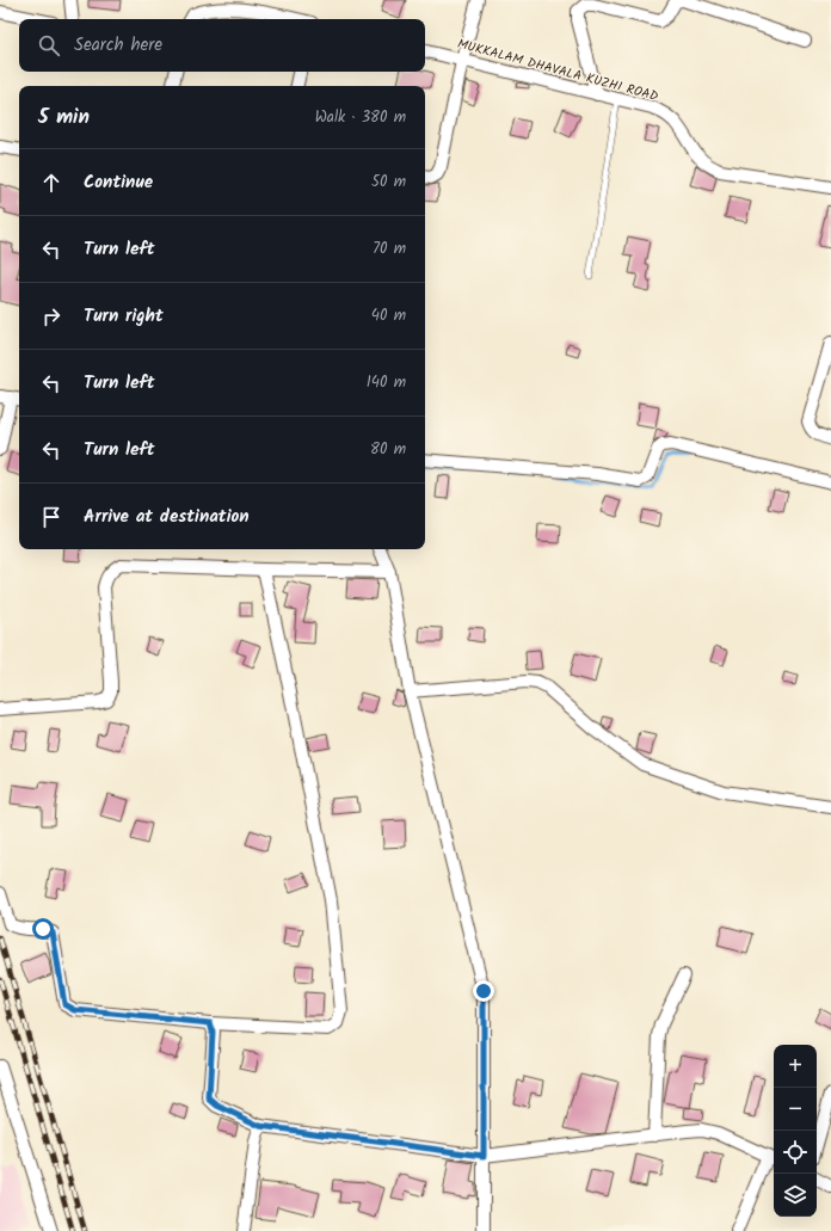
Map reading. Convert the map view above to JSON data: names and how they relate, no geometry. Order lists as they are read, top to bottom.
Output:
{
  "streets": {
    "street": ["MUKKALAM DHAVALA KUZHI ROAD"]
  },
  "page": {
    "search": "Search here",
    "heading": ["5 min", "Walk · 380 m"],
    "list": [
      ["Continue", "50 m"],
      ["Turn left", "70 m"],
      ["Turn right", "40 m"],
      ["Turn left", "140 m"],
      ["Turn left", "80 m"],
      "Arrive at destination"
    ],
    "map_buttons": ["+", "−"]
  }
}
